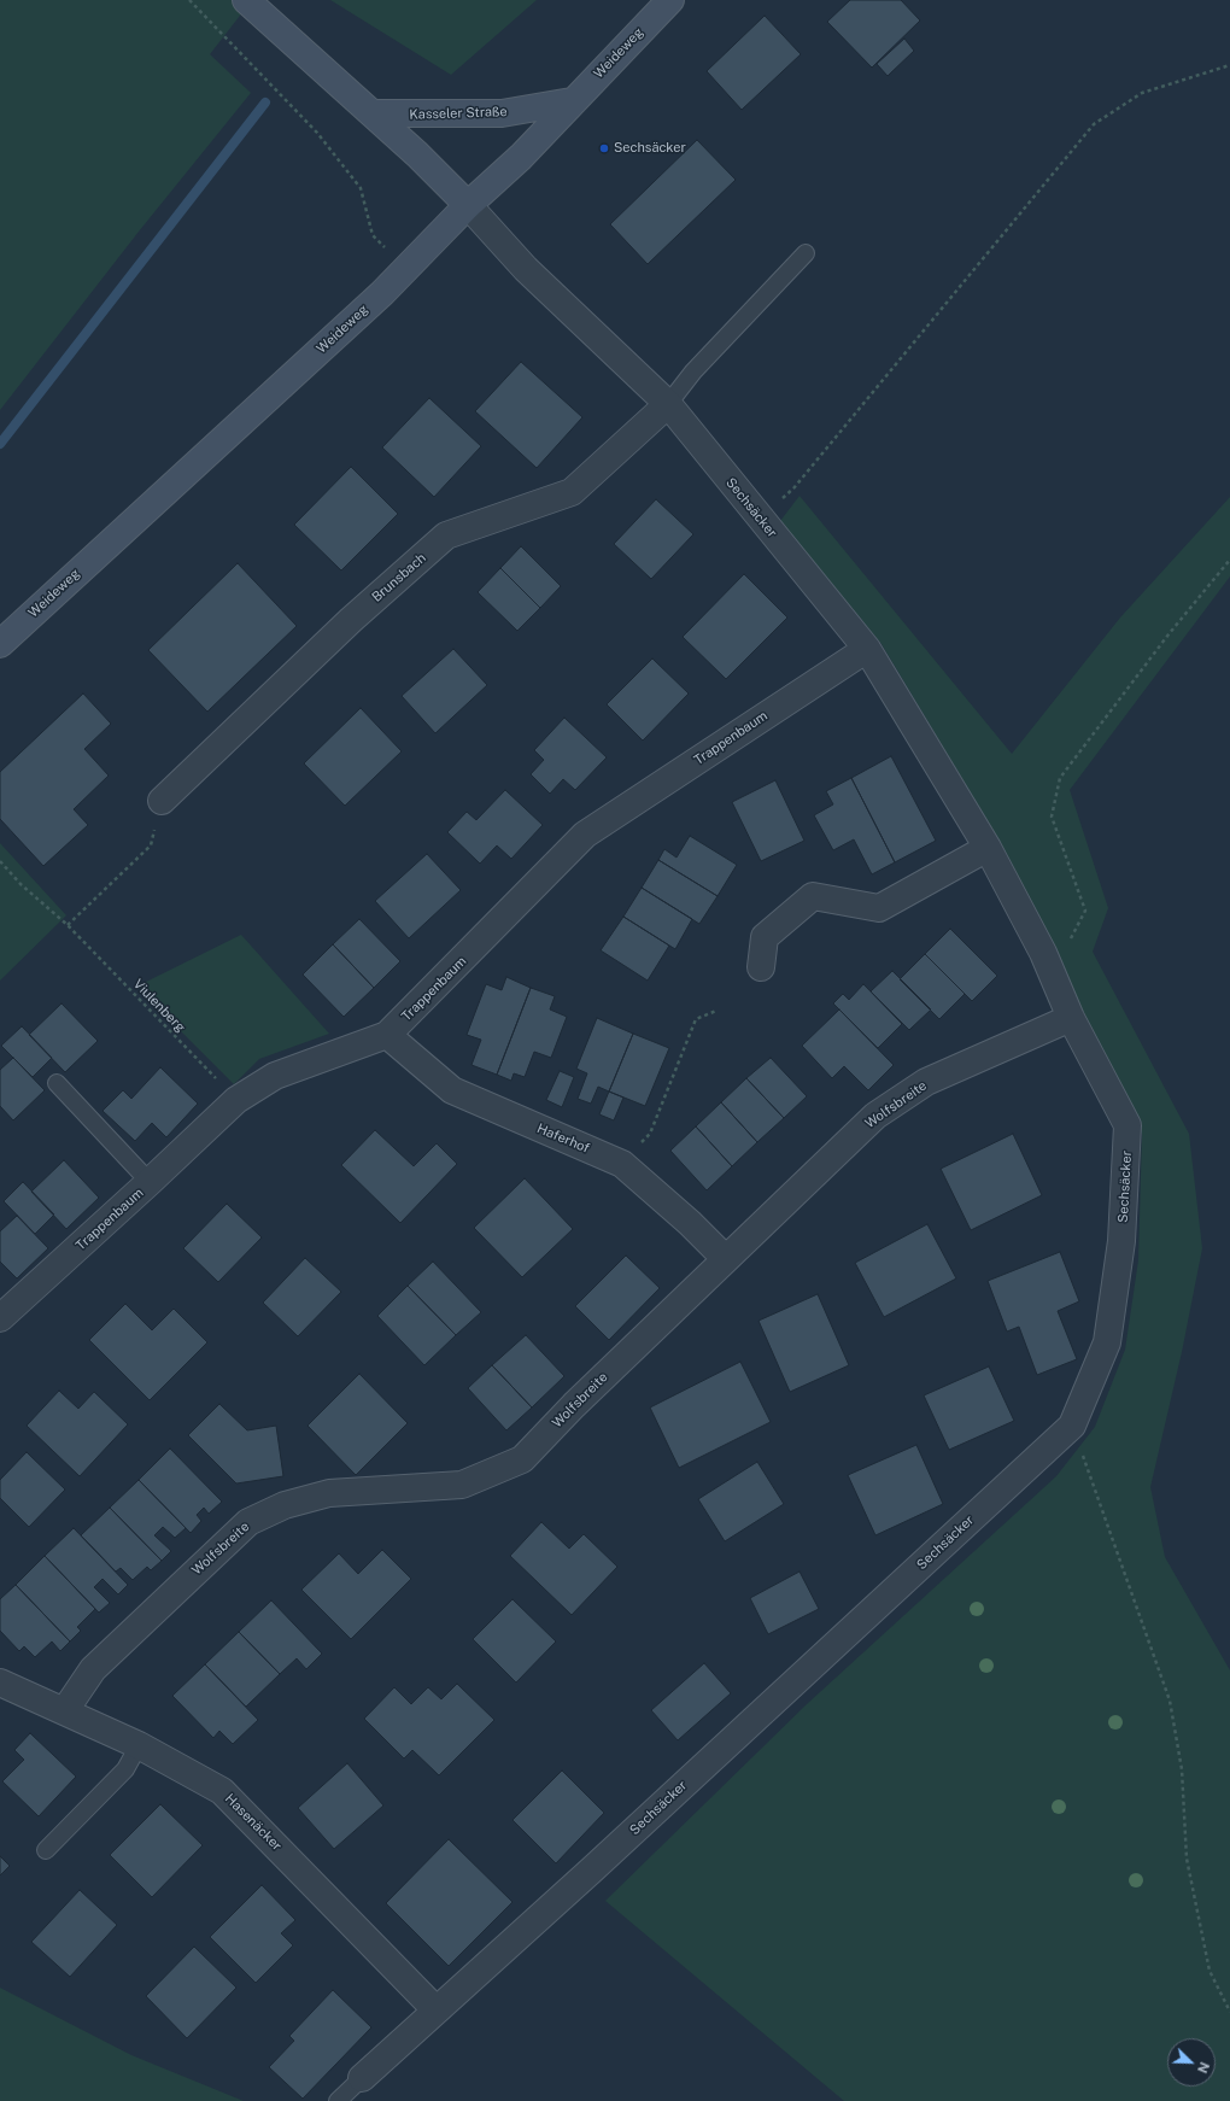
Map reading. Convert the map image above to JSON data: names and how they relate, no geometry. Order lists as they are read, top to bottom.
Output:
{
  "streets": {
    "main road": ["Weideweg", "Kasseler Straße"],
    "street": [
      "Sechsäcker",
      "Brunsbach",
      "Trappenbaum",
      "Wolfsbreite",
      "Haferhof",
      "Hasenäcker"
    ],
    "path": ["Viulenberg"]
  },
  "crossings": [
    ["Weideweg", "Kasseler Straße"],
    ["Weideweg", "Sechsäcker"],
    ["Kasseler Straße", "Sechsäcker"],
    ["Sechsäcker", "Brunsbach"],
    ["Sechsäcker", "Trappenbaum"],
    ["Sechsäcker", "Wolfsbreite"],
    ["Sechsäcker", "Hasenäcker"],
    ["Trappenbaum", "Viulenberg"],
    ["Trappenbaum", "Haferhof"],
    ["Wolfsbreite", "Haferhof"],
    ["Wolfsbreite", "Hasenäcker"]
  ],
  "places": ["Sechsäcker"],
  "north": "bottom right"
}
